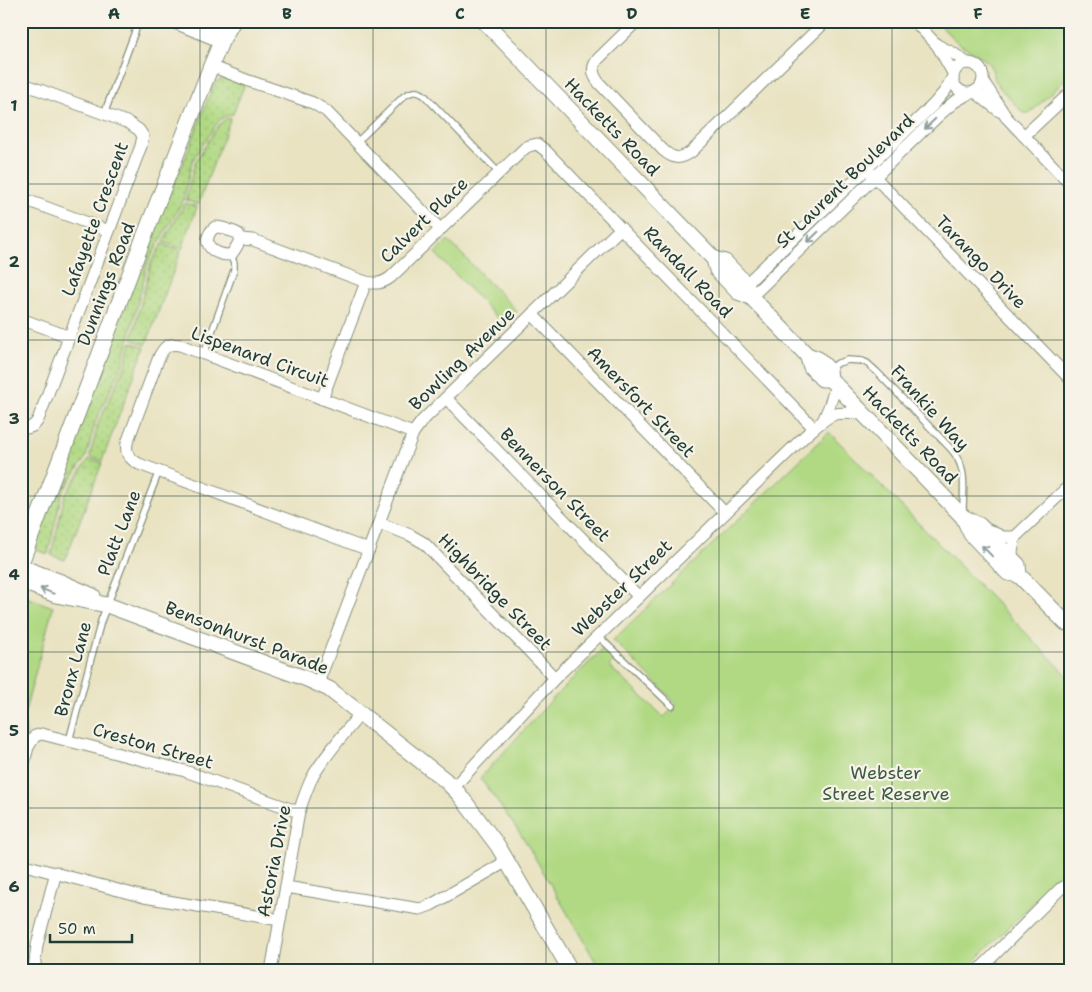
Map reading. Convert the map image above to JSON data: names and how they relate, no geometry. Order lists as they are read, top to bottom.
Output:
{
  "streets": {
    "street": [
      "Hacketts Road",
      "St Laurent Boulevard",
      "Lafayette Crescent",
      "Calvert Place",
      "Tarango Drive",
      "Randall Road",
      "Dunnings Road",
      "Lispenard Circuit",
      "Bowling Avenue",
      "Amersfort Street",
      "Bennerson Street",
      "Webster Street",
      "Highbridge Street",
      "Bensonhurst Parade",
      "Creston Street",
      "Astoria Drive"
    ],
    "lane": ["Frankie Way", "Platt Lane", "Bronx Lane"]
  },
  "crossings": [
    ["Hacketts Road", "St Laurent Boulevard"],
    ["Hacketts Road", "Frankie Way"],
    ["Hacketts Road", "Webster Street"],
    ["St Laurent Boulevard", "Tarango Drive"],
    ["Calvert Place", "Randall Road"],
    ["Randall Road", "Bowling Avenue"],
    ["Randall Road", "Webster Street"],
    ["Lispenard Circuit", "Bowling Avenue"],
    ["Lispenard Circuit", "Platt Lane"],
    ["Bowling Avenue", "Amersfort Street"],
    ["Bowling Avenue", "Bennerson Street"],
    ["Bowling Avenue", "Highbridge Street"],
    ["Bowling Avenue", "Bensonhurst Parade"],
    ["Amersfort Street", "Webster Street"],
    ["Frankie Way", "Webster Street"],
    ["Bennerson Street", "Webster Street"],
    ["Platt Lane", "Bensonhurst Parade"],
    ["Platt Lane", "Bronx Lane"],
    ["Webster Street", "Highbridge Street"],
    ["Webster Street", "Bensonhurst Parade"],
    ["Bensonhurst Parade", "Bronx Lane"],
    ["Bensonhurst Parade", "Astoria Drive"],
    ["Bronx Lane", "Creston Street"],
    ["Creston Street", "Astoria Drive"]
  ],
  "parks": ["Webster Street Reserve"],
  "scale_bar": "50 m",
  "grid": {
    "columns": [
      "A",
      "B",
      "C",
      "D",
      "E",
      "F"
    ],
    "rows": [
      "1",
      "2",
      "3",
      "4",
      "5",
      "6"
    ]
  }
}
